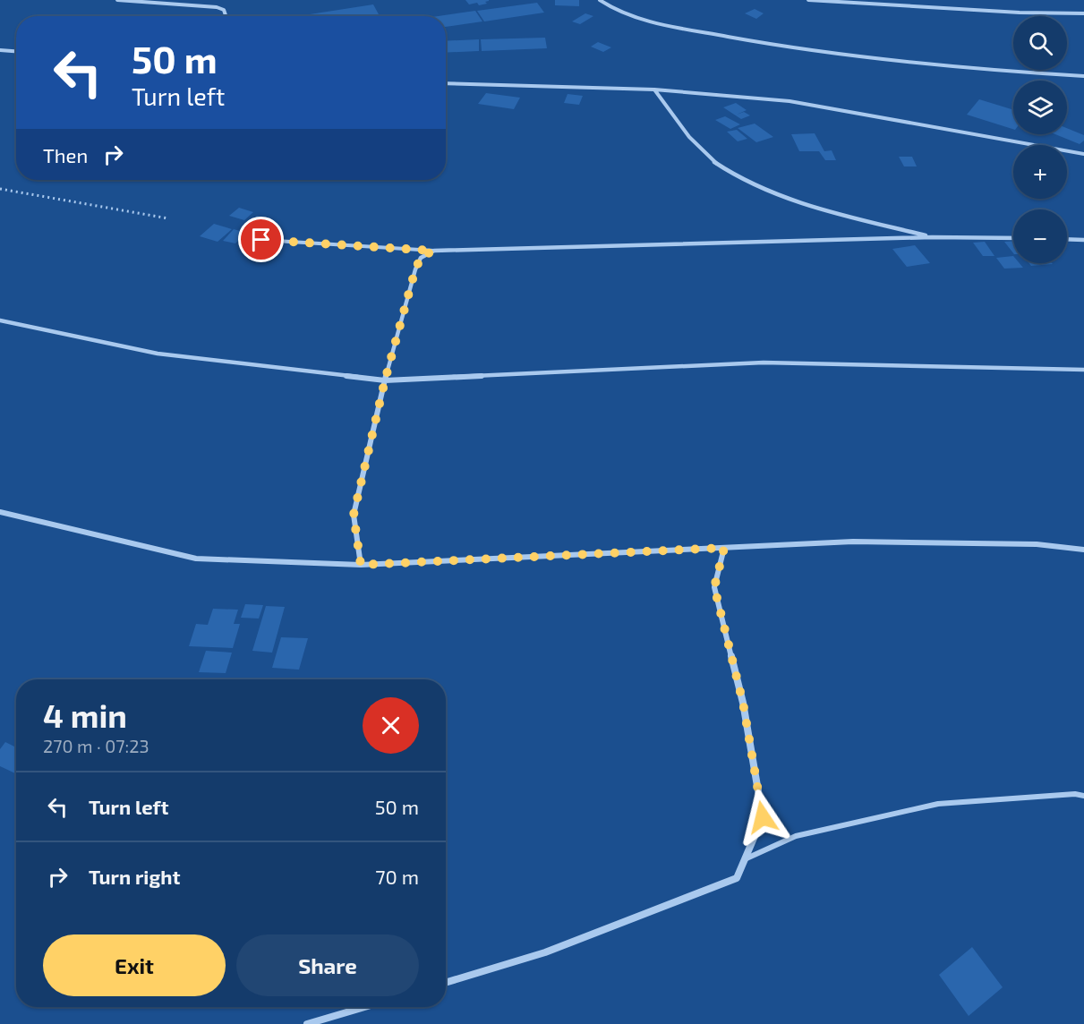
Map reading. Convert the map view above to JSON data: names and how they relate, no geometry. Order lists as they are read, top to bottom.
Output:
{
  "page": {
    "map_buttons": ["+", "−"],
    "turn": ["50 m", "Turn left"],
    "then": "Then",
    "heading": ["4 min", "270 m · 07:23"],
    "list": [
      {
        "name": "Turn left",
        "value": "50 m"
      },
      {
        "name": "Turn right",
        "value": "70 m"
      }
    ],
    "buttons": ["Exit", "Share"]
  }
}
